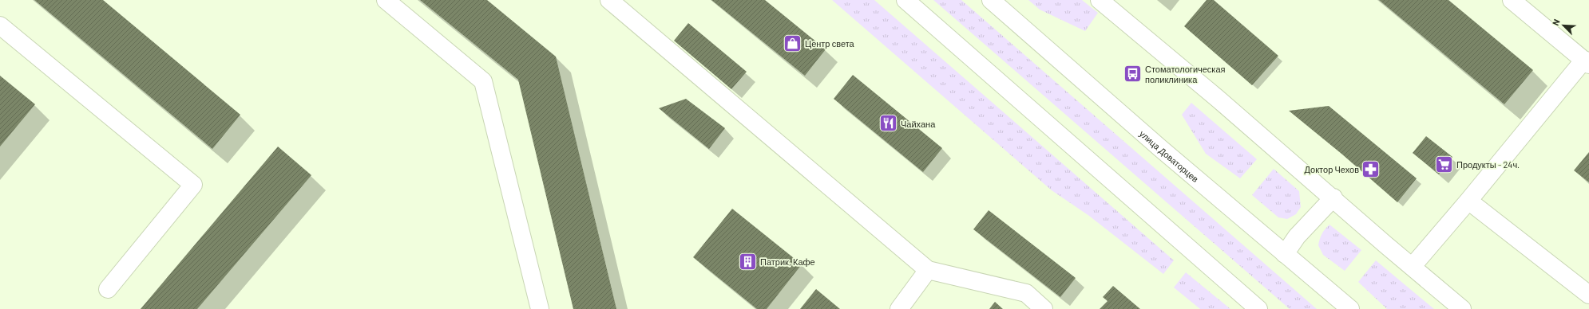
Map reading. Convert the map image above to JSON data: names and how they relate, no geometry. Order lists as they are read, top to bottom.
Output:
{
  "streets": {
    "main road": ["улица Доваторцев"]
  },
  "places": {
    "shop": ["Центр света"],
    "bus stop": ["Стоматологическая поликлиника"],
    "restaurant": ["Чайхана"],
    "supermarket": ["Продукты - 24ч."],
    "pharmacy": ["Доктор Чехов"],
    "building": ["Патрик, Кафе"]
  },
  "north": "top left"
}
